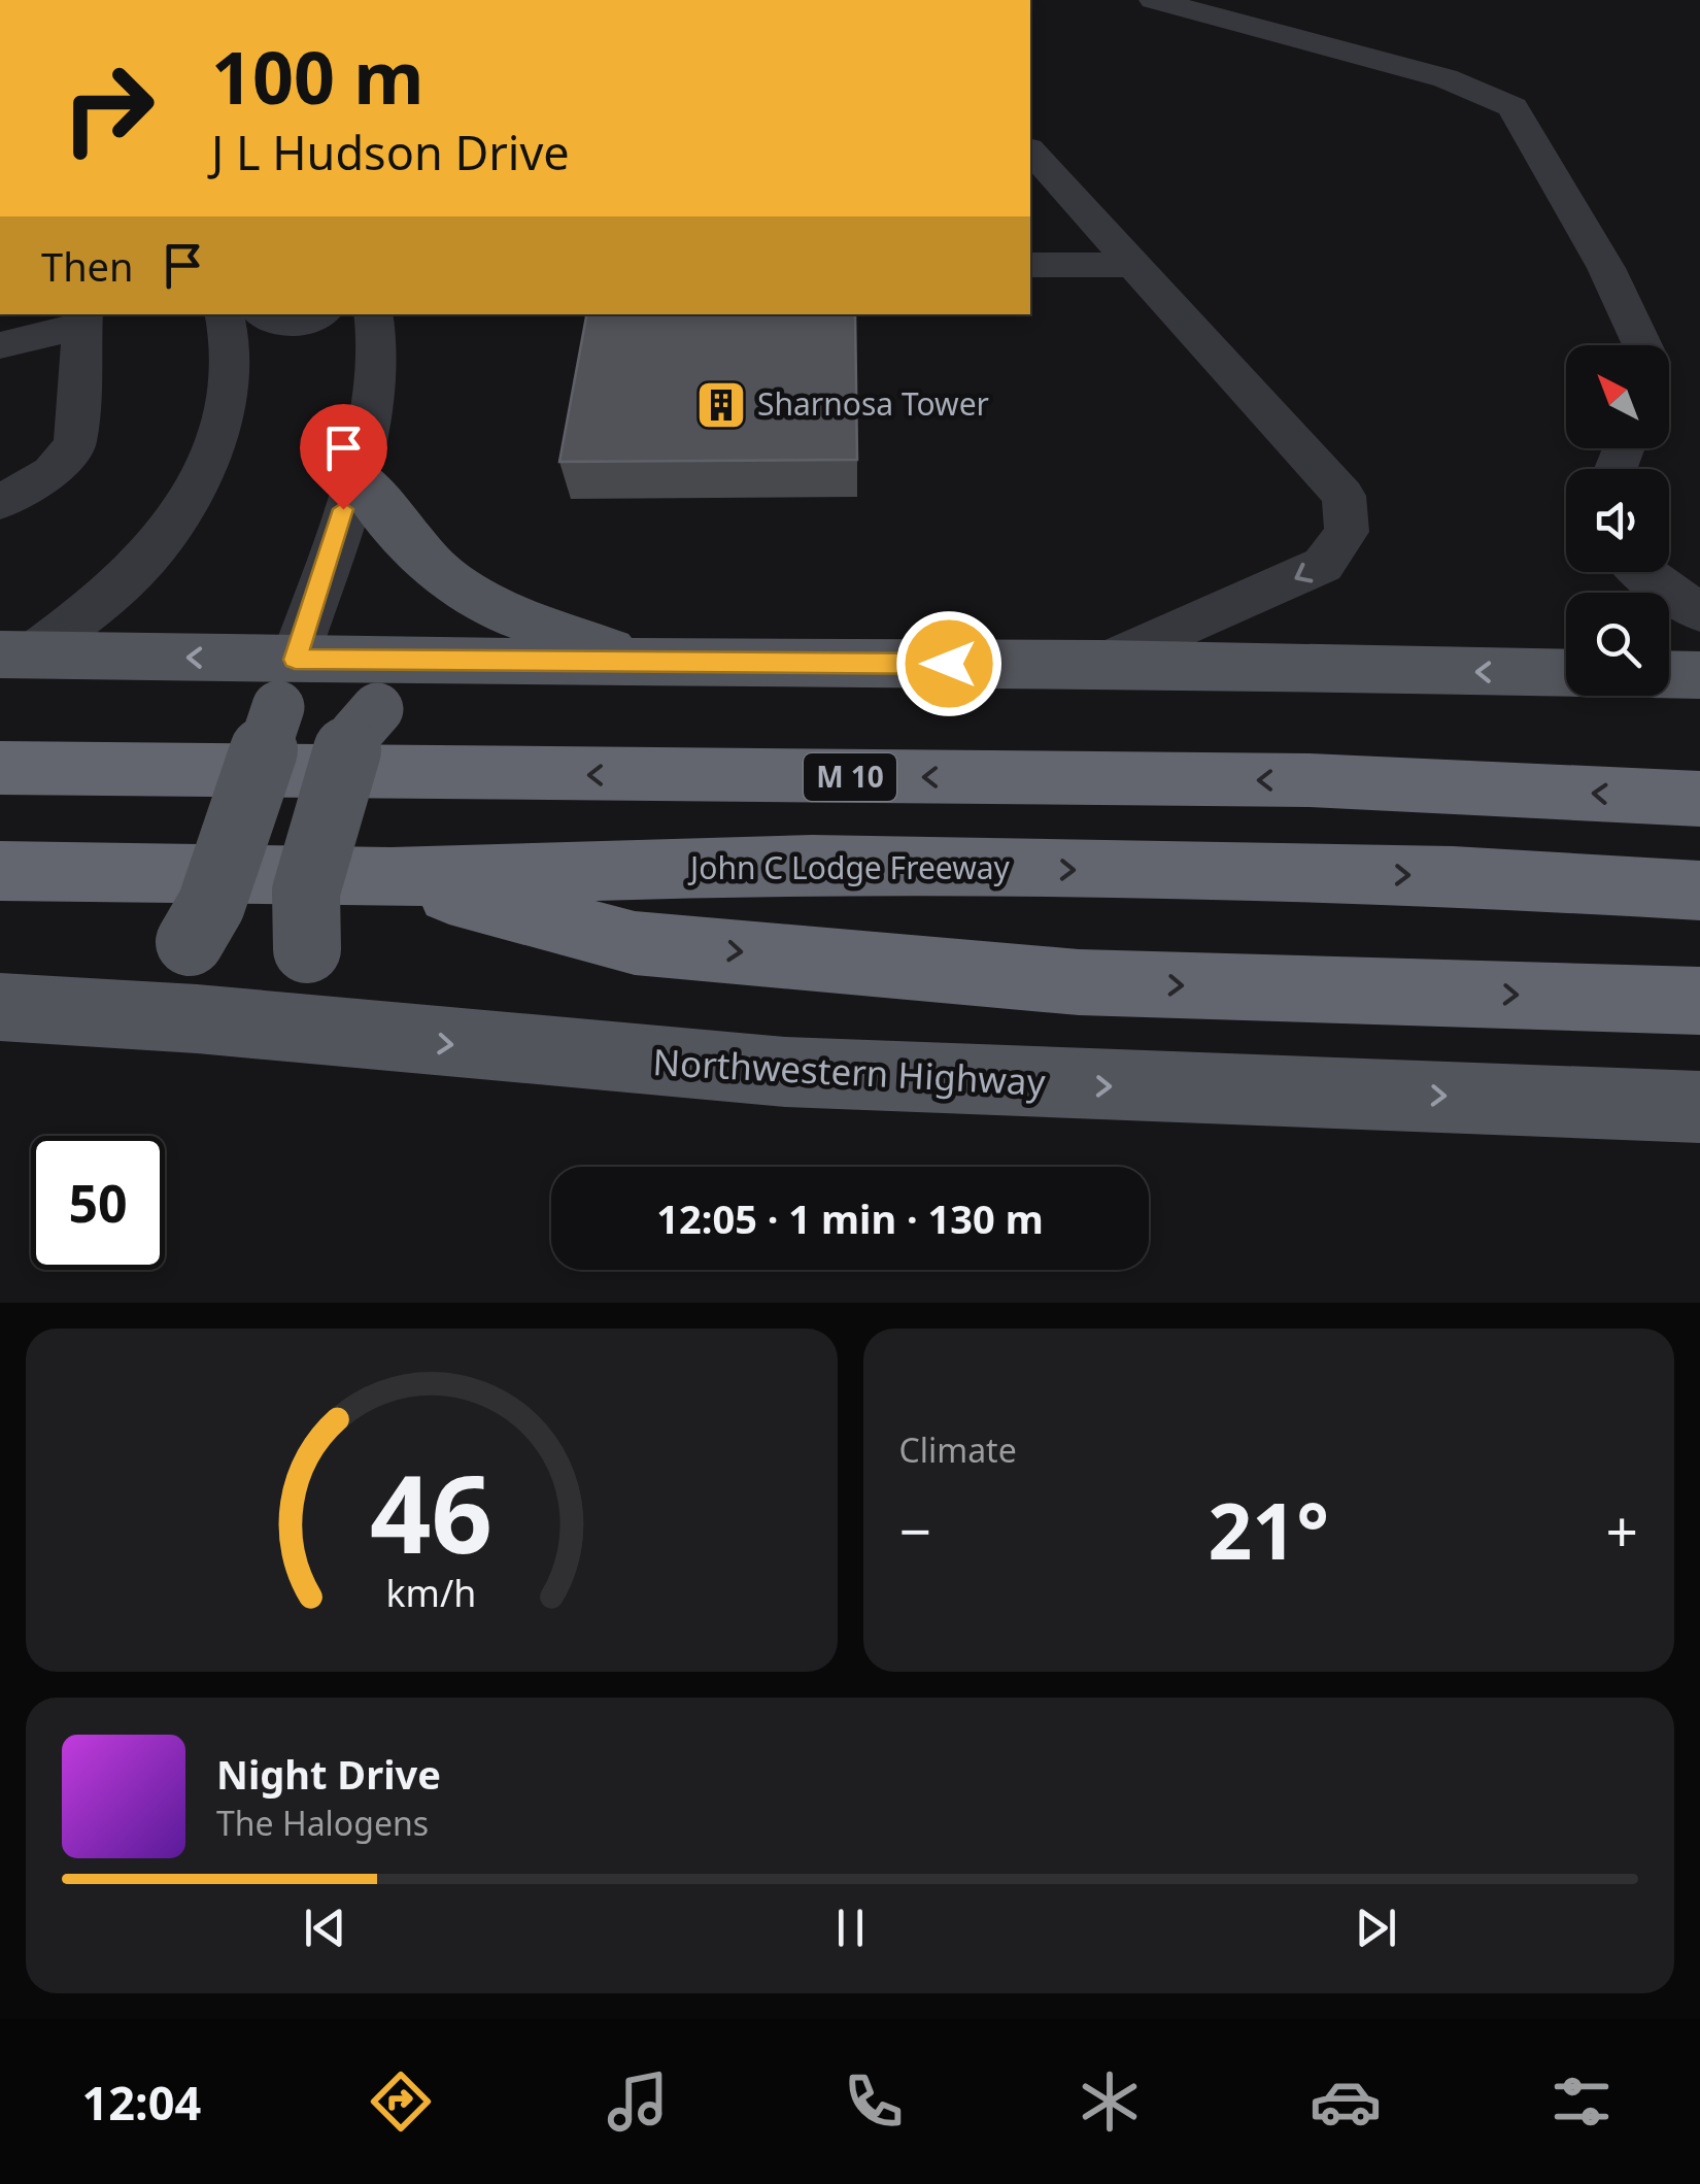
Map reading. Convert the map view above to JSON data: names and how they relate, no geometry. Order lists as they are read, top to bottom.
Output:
{
  "streets": {
    "highway": ["M 10", "John C Lodge Freeway"],
    "main road": ["Northwestern Highway"]
  },
  "places": {
    "building": ["Sharnosa Tower"]
  },
  "north": "top left",
  "page": {
    "turn": ["100 m", "J L Hudson Drive"],
    "then": "Then",
    "limit": "50",
    "trip": "12:05 · 1 min · 130 m",
    "tile": "Climate",
    "heat": ["−", "21°", "+"],
    "song": ["Night Drive", "The Halogens"],
    "tabs": "12:04",
    "gauge": ["46", "km/h"]
  }
}
